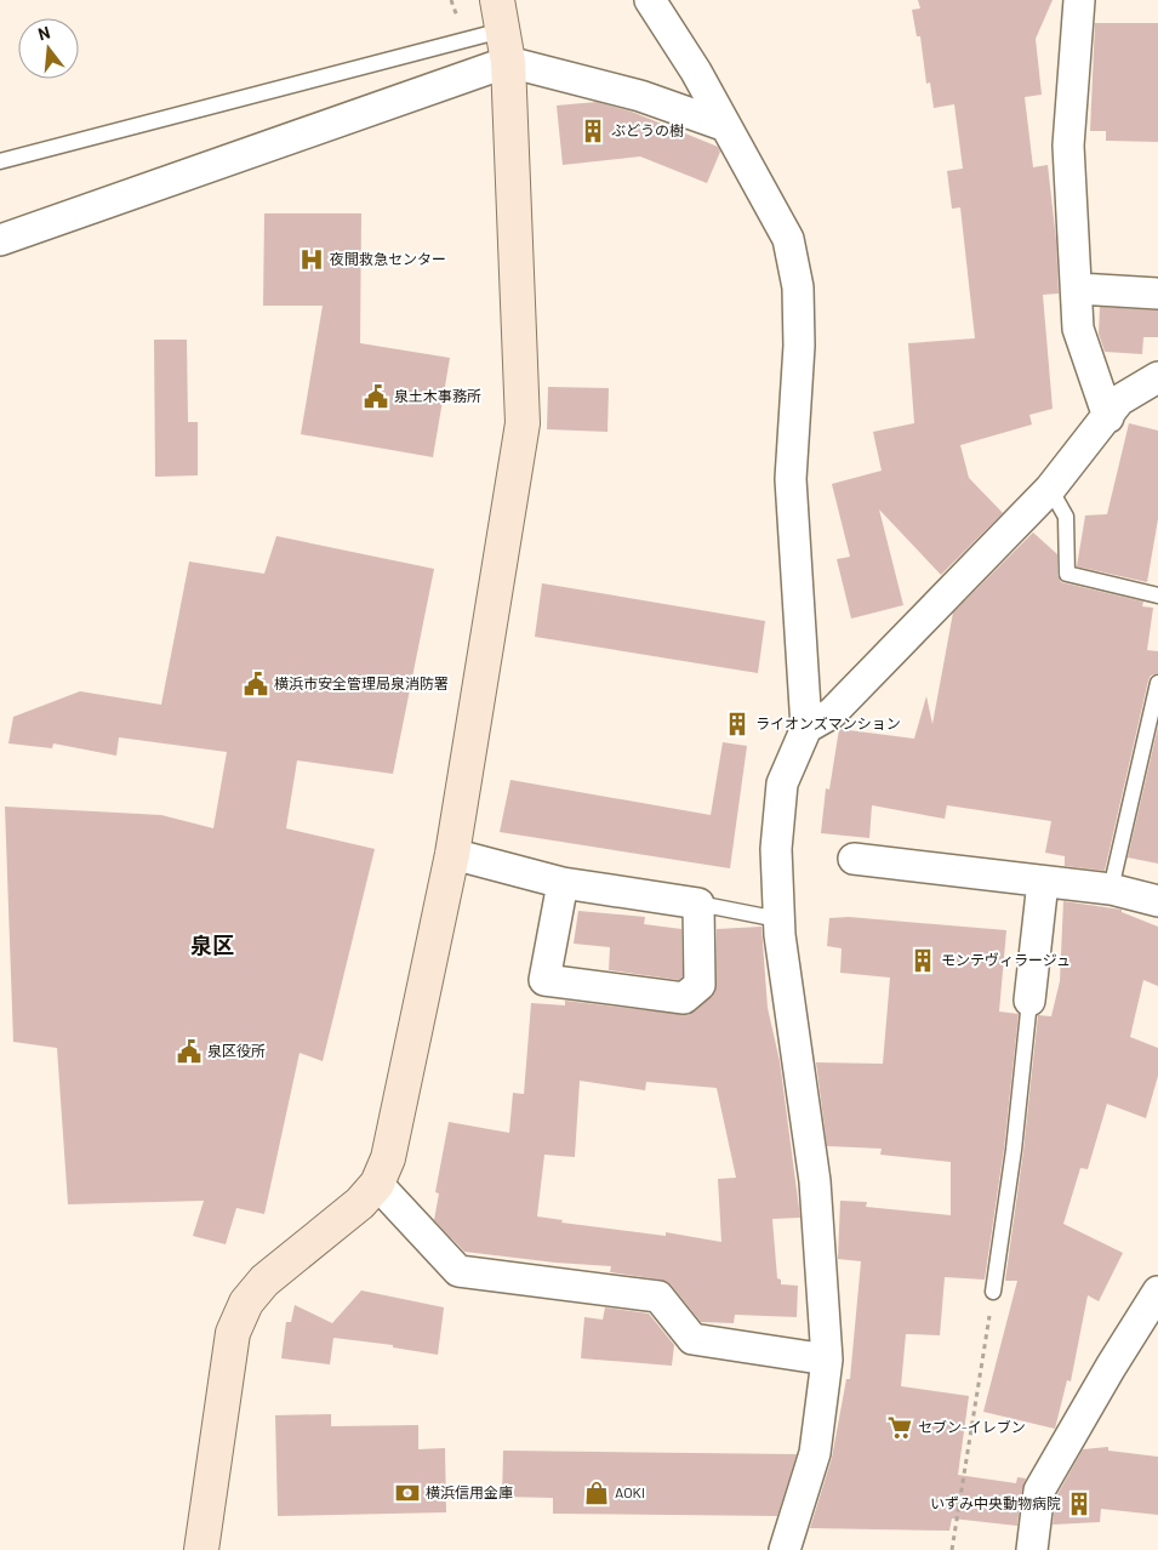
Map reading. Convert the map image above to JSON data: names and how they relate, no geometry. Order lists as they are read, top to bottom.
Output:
{
  "districts": ["泉区"],
  "places": {
    "building": [
      "ぶどうの樹",
      "ライオンズマンション",
      "モンテヴィラージュ",
      "いずみ中央動物病院"
    ],
    "hospital": ["夜間救急センター"],
    "public building": ["泉土木事務所", "横浜市安全管理局泉消防署", "泉区役所"],
    "supermarket": ["セブン-イレブン"],
    "bank": ["横浜信用金庫"],
    "shop": ["AOKI"]
  },
  "north": "top"
}
